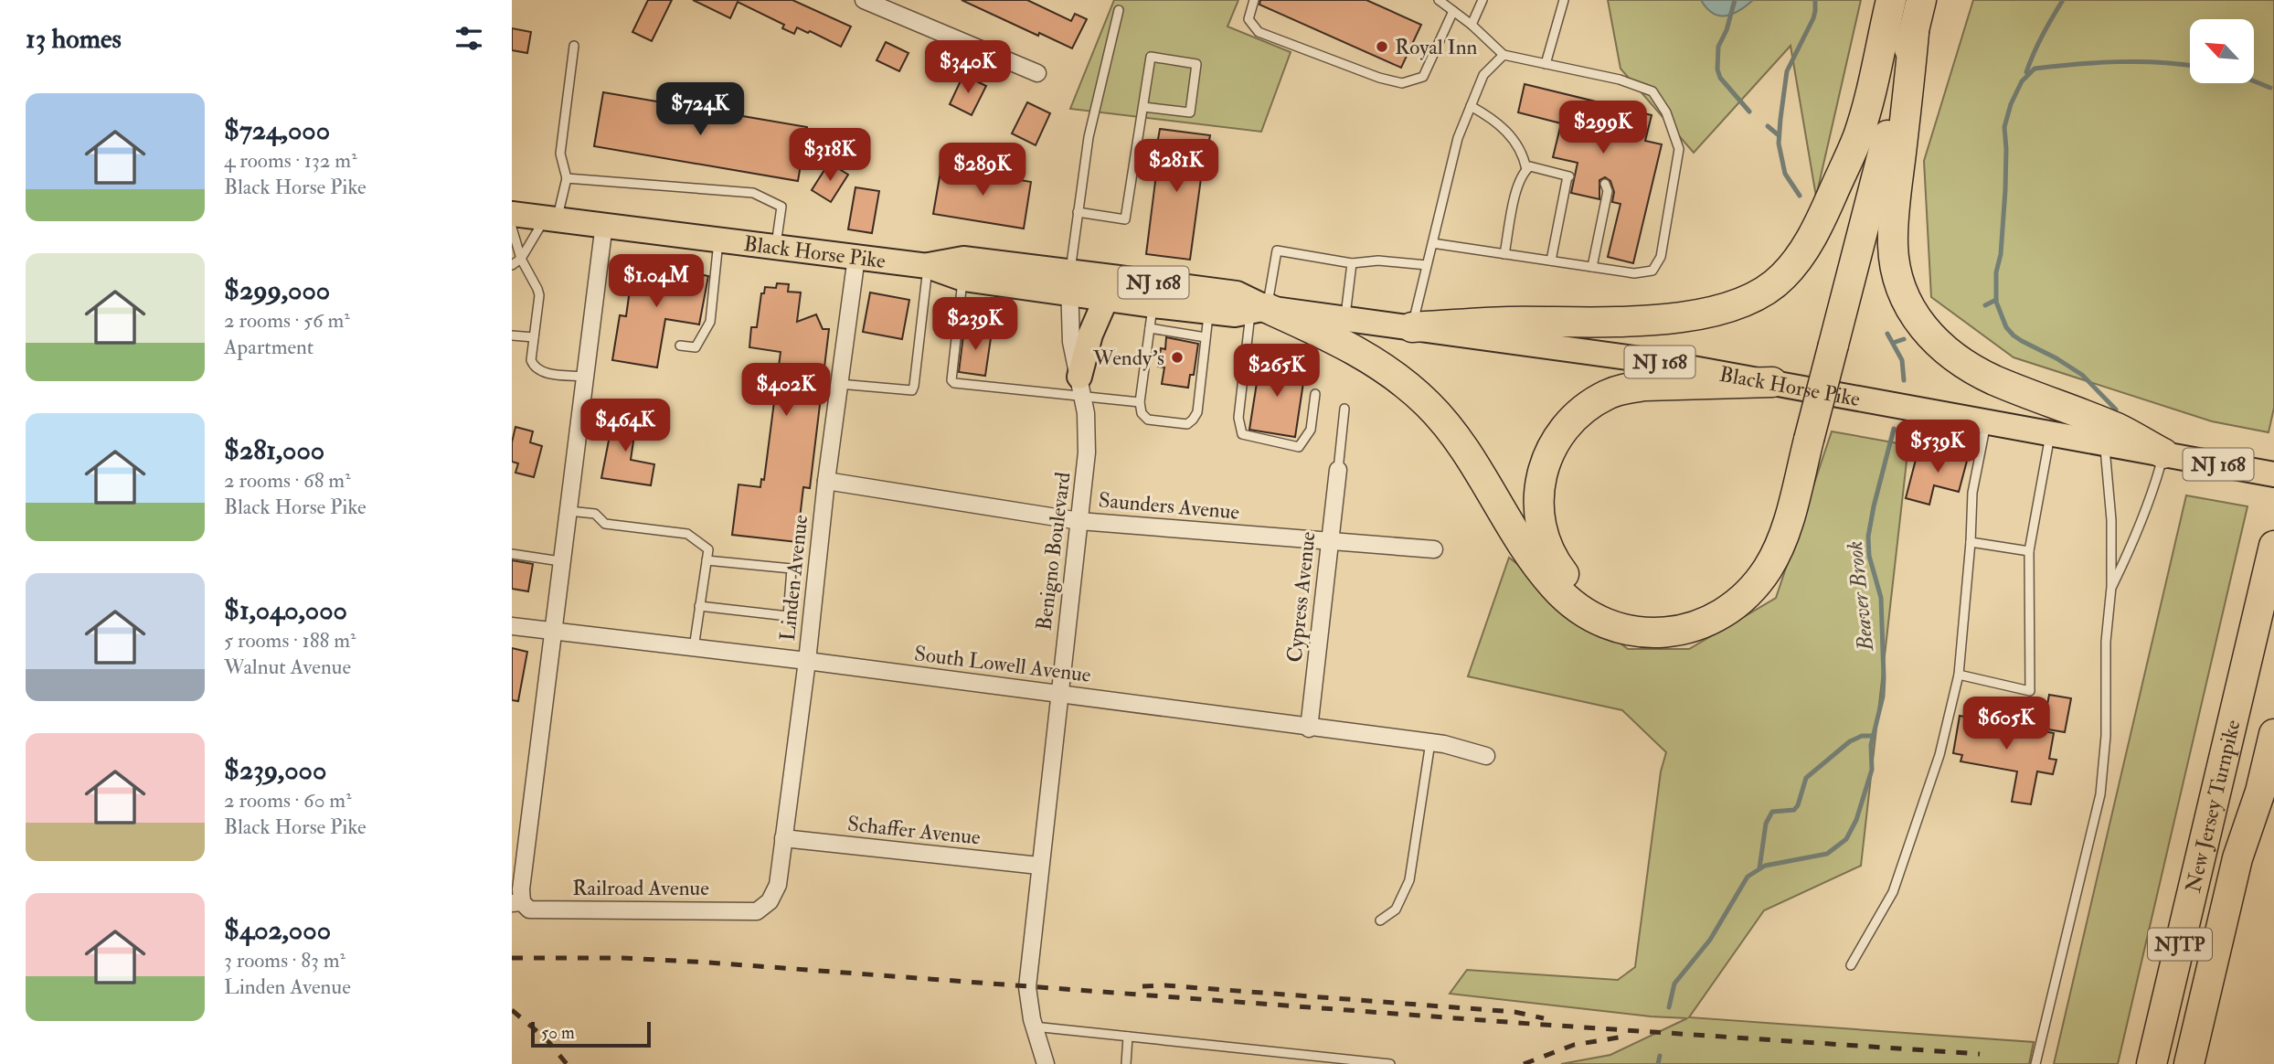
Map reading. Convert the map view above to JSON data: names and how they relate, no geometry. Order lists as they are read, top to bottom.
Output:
{
  "streets": {
    "highway": ["New Jersey Turnpike", "NJTP"],
    "main road": ["Black Horse Pike", "NJ 168"],
    "street": [
      "Saunders Avenue",
      "Benigno Boulevard",
      "Linden Avenue",
      "Cypress Avenue",
      "South Lowell Avenue",
      "Schaffer Avenue",
      "Railroad Avenue"
    ]
  },
  "crossings": [
    ["Black Horse Pike", "Benigno Boulevard"],
    ["Black Horse Pike", "Linden Avenue"],
    ["Saunders Avenue", "Benigno Boulevard"],
    ["Saunders Avenue", "Linden Avenue"],
    ["Saunders Avenue", "Cypress Avenue"],
    ["Benigno Boulevard", "South Lowell Avenue"],
    ["Benigno Boulevard", "Schaffer Avenue"],
    ["Linden Avenue", "South Lowell Avenue"],
    ["Linden Avenue", "Schaffer Avenue"],
    ["Linden Avenue", "Railroad Avenue"],
    ["Cypress Avenue", "South Lowell Avenue"]
  ],
  "water": ["Beaver Brook"],
  "places": ["Royal Inn", "Wendy's"],
  "scale_bar": "50 m",
  "north": "top left",
  "page": {
    "heading": "13 homes",
    "price": [
      "$340K",
      "$724K",
      "$299K",
      "$318K",
      "$281K",
      "$289K",
      "$1.04M",
      "$239K",
      "$265K",
      "$402K",
      "$464K",
      "$539K",
      "$605K"
    ],
    "list": [
      {
        "name": "$724,000",
        "note": "4 rooms · 132 m² · Black Horse Pike"
      },
      {
        "name": "$299,000",
        "note": "2 rooms · 56 m² · Apartment"
      },
      {
        "name": "$281,000",
        "note": "2 rooms · 68 m² · Black Horse Pike"
      },
      {
        "name": "$1,040,000",
        "note": "5 rooms · 188 m² · Walnut Avenue"
      },
      {
        "name": "$239,000",
        "note": "2 rooms · 60 m² · Black Horse Pike"
      },
      {
        "name": "$402,000",
        "note": "3 rooms · 83 m² · Linden Avenue"
      }
    ],
    "scale": "50 m"
  }
}
